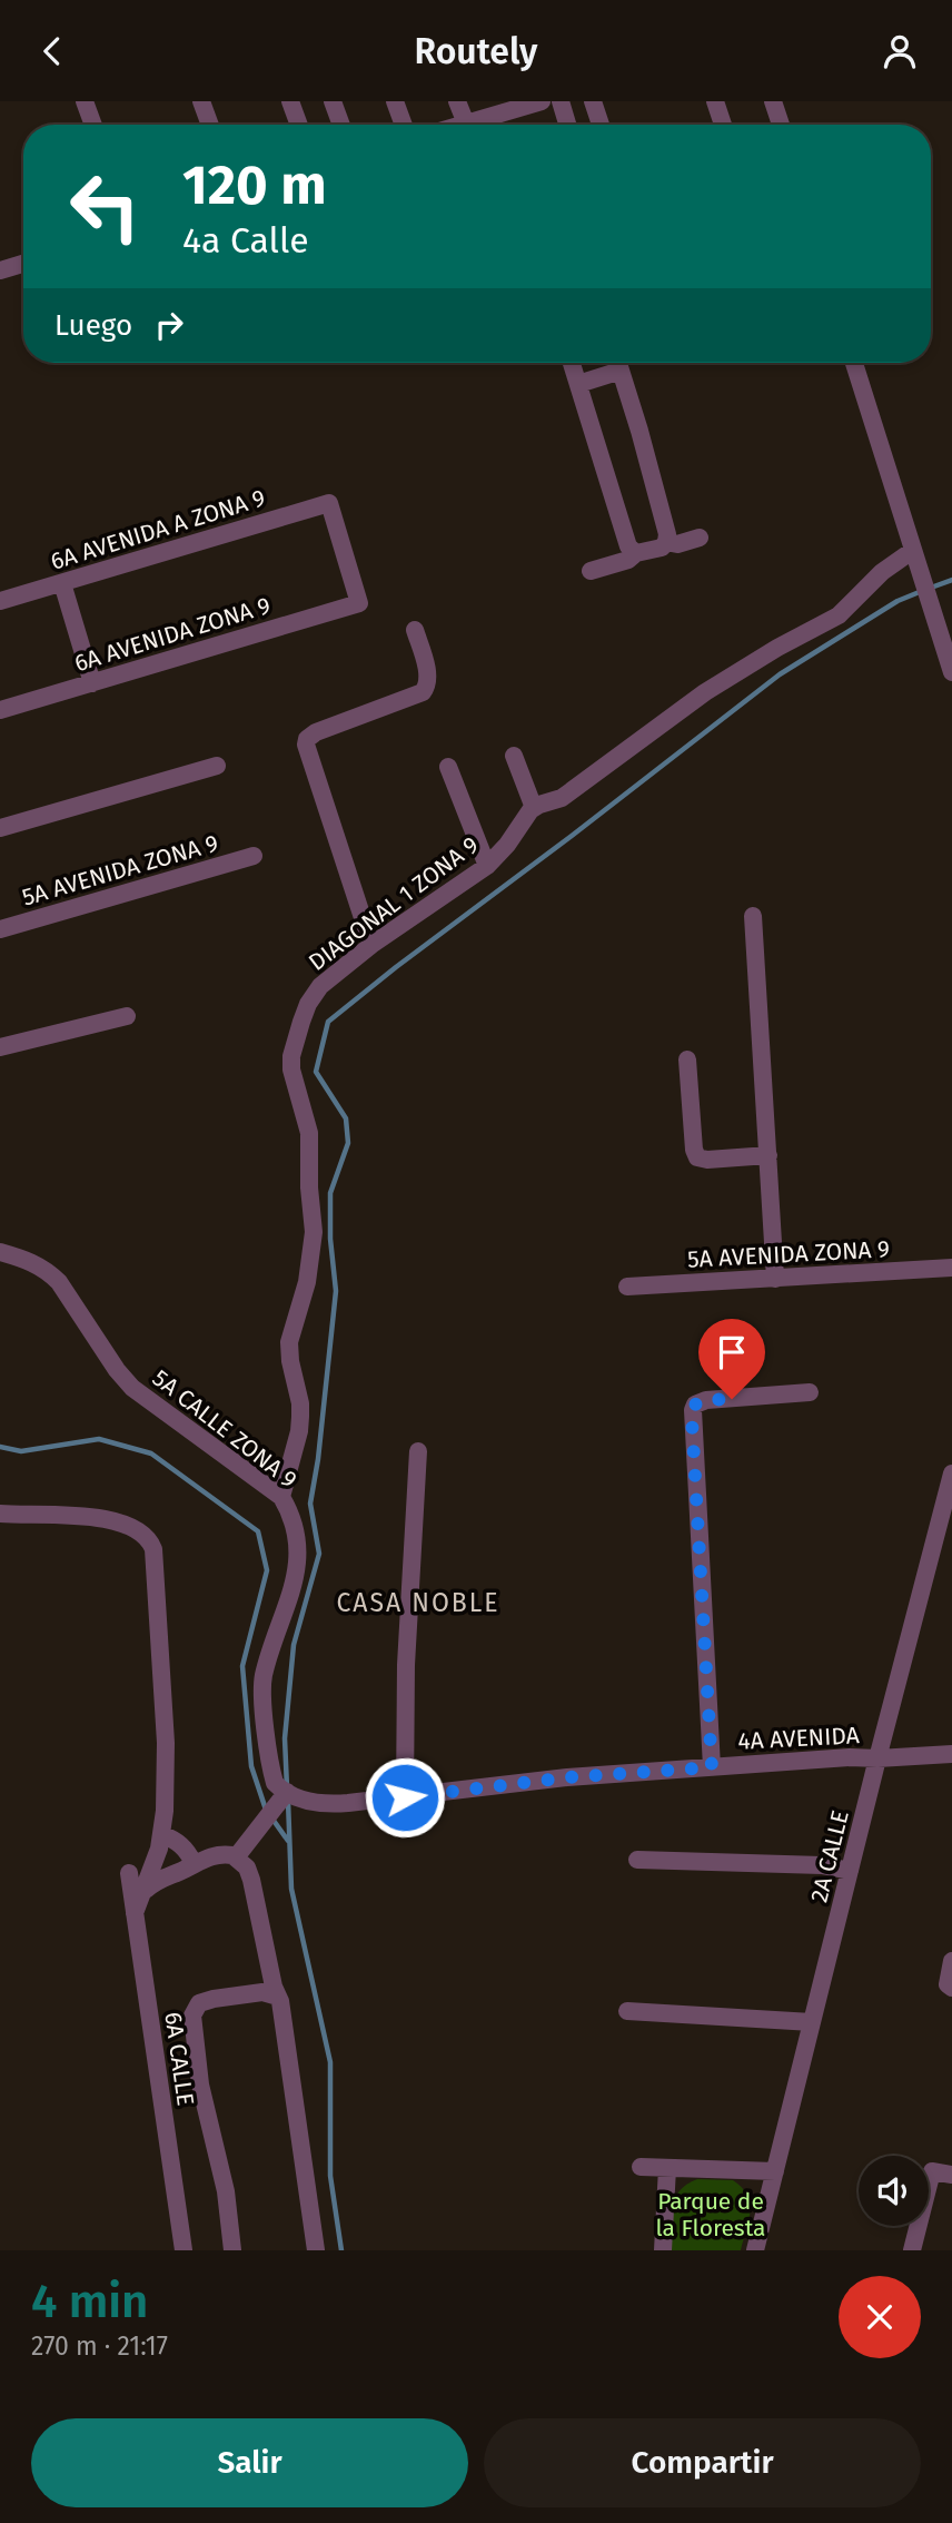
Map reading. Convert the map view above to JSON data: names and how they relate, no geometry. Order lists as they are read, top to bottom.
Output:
{
  "streets": {
    "street": [
      "6A AVENIDA A ZONA 9",
      "6A AVENIDA ZONA 9",
      "5A AVENIDA ZONA 9",
      "DIAGONAL 1 ZONA 9",
      "5A CALLE ZONA 9",
      "4A AVENIDA",
      "2A CALLE",
      "6A CALLE"
    ]
  },
  "crossings": [
    ["6A AVENIDA A ZONA 9", "6A AVENIDA ZONA 9"],
    ["DIAGONAL 1 ZONA 9", "5A CALLE ZONA 9"],
    ["5A CALLE ZONA 9", "4A AVENIDA"],
    ["4A AVENIDA", "2A CALLE"]
  ],
  "districts": ["CASA NOBLE"],
  "parks": ["Parque de la Floresta"],
  "page": {
    "header": "Routely",
    "turn": ["120 m", "4a Calle"],
    "then": "Luego",
    "heading": ["4 min", "270 m · 21:17"],
    "buttons": ["Salir", "Compartir"]
  }
}
